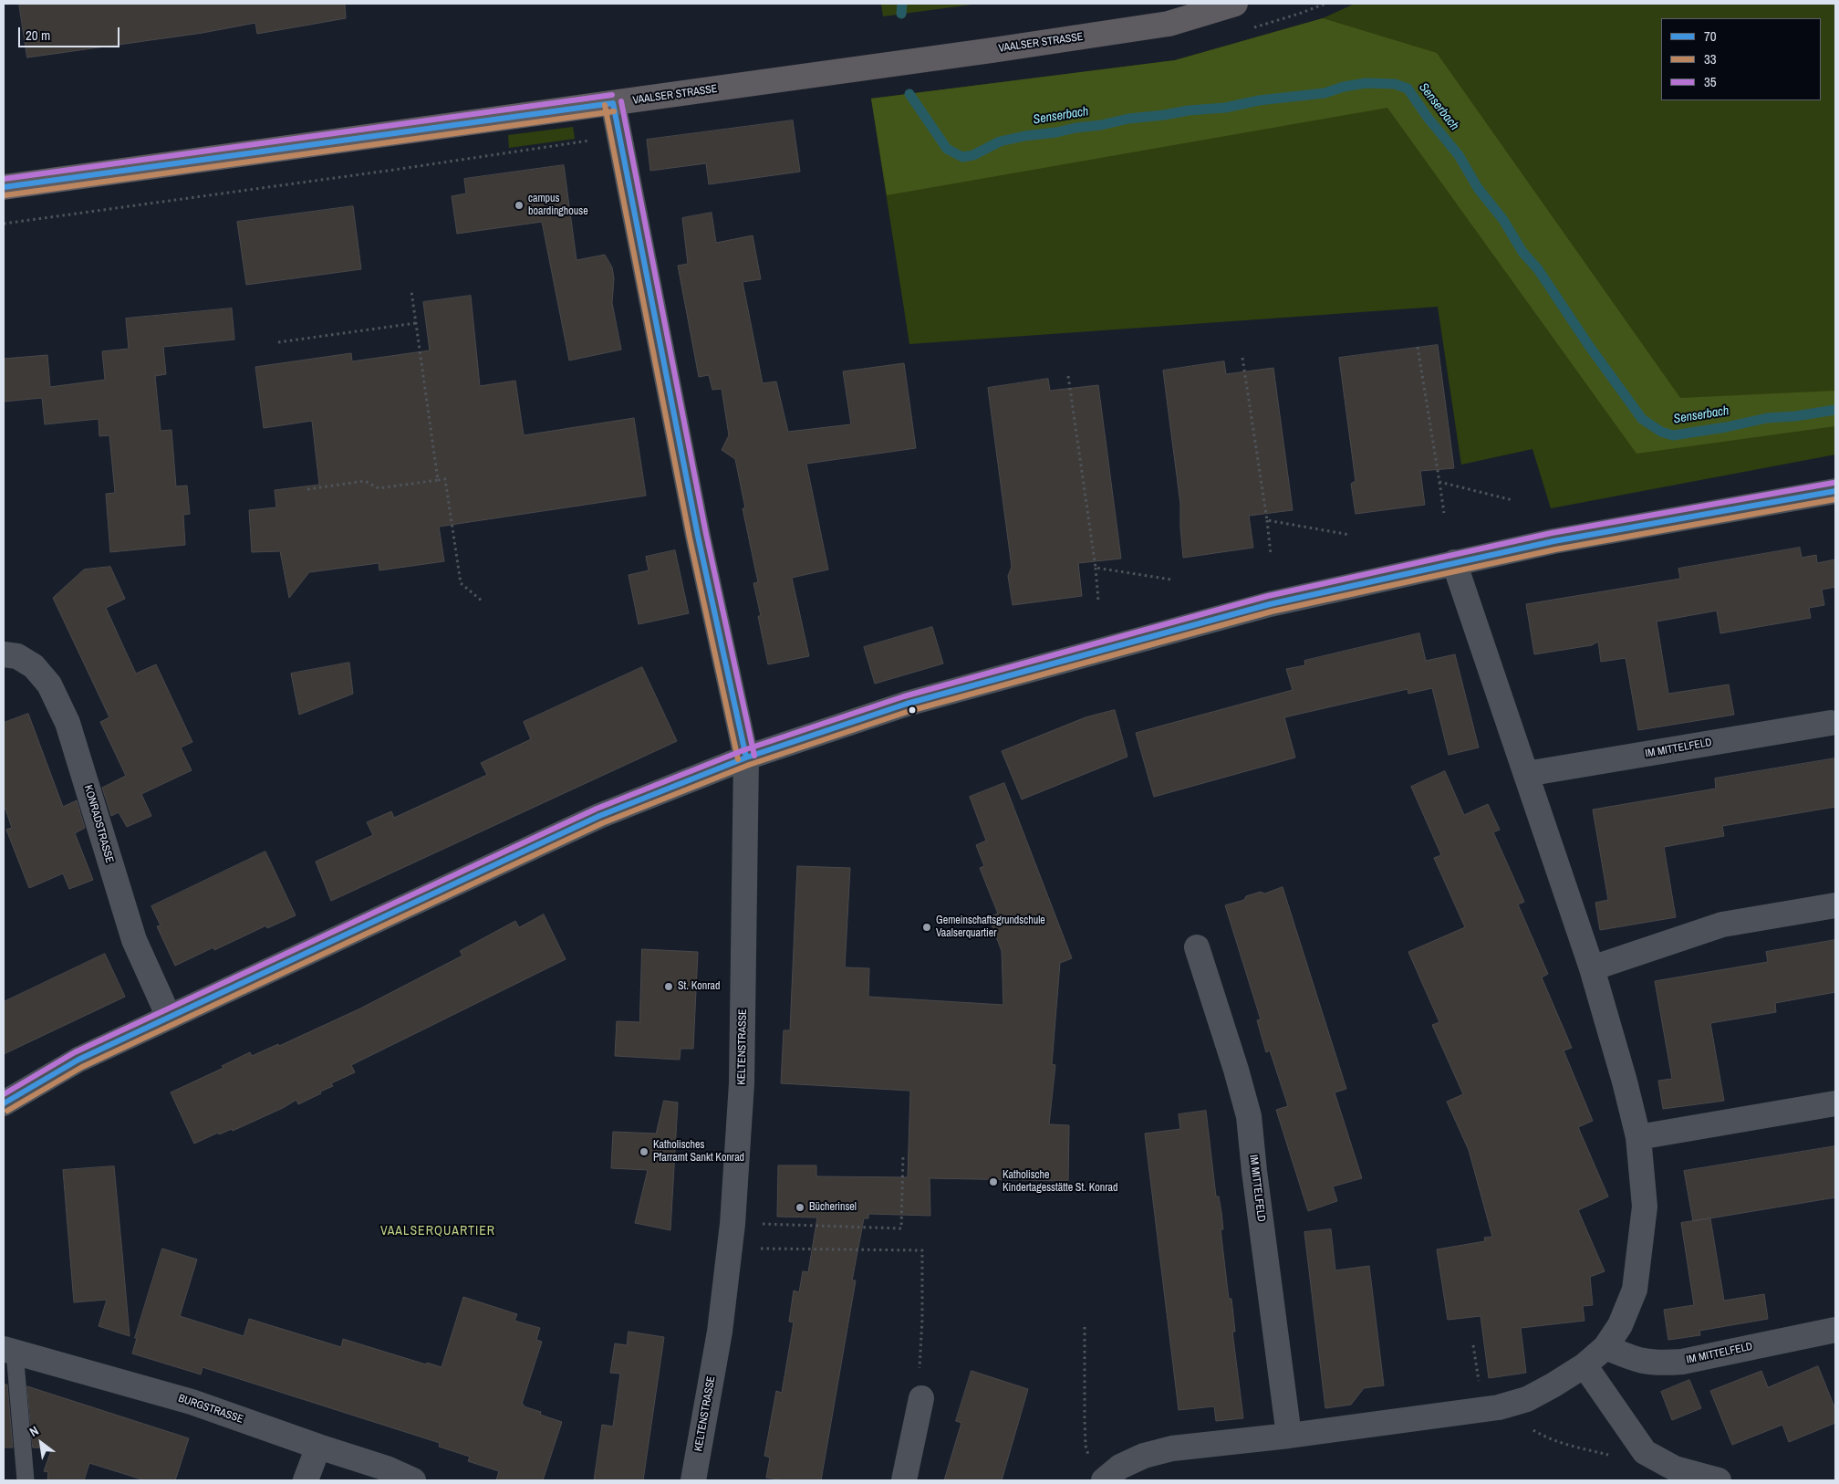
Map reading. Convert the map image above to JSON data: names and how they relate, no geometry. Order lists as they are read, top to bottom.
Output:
{
  "streets": {
    "main road": ["VAALSER STRASSE"],
    "street": [
      "IM MITTELFELD",
      "KONRADSTRASSE",
      "KELTENSTRASSE",
      "BURGSTRASSE"
    ]
  },
  "crossings": [
    ["VAALSER STRASSE", "KELTENSTRASSE"]
  ],
  "districts": ["VAALSERQUARTIER"],
  "water": ["Senserbach"],
  "places": [
    "campus boardinghouse",
    "Gemeinschaftsgrundschule Vaalserquartier",
    "St. Konrad",
    "Katholisches Pfarramt Sankt Konrad",
    "Katholische Kindertagesstätte St. Konrad",
    "Bücherinsel"
  ],
  "lines": ["transit line 35", "transit line 70", "transit line 33"],
  "legend": ["70", "33", "35"],
  "scale_bar": "20 m",
  "north": "top left"
}
